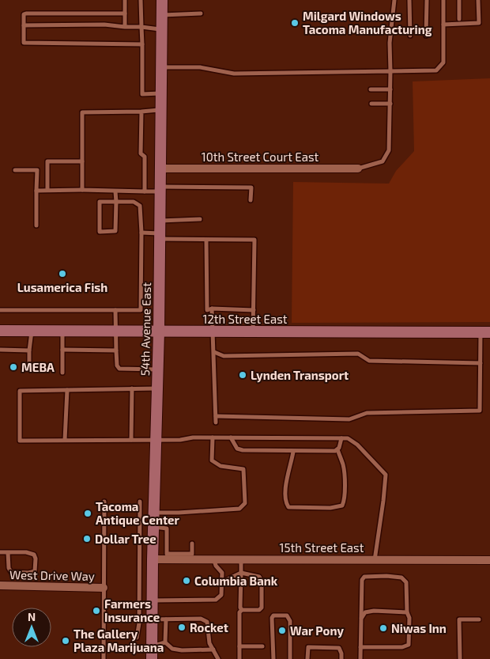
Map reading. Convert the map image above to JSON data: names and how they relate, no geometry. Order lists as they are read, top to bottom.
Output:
{
  "streets": {
    "main road": ["12th Street East", "54th Avenue East"],
    "street": ["10th Street Court East", "15th Street East", "West Drive Way"]
  },
  "crossings": [
    ["10th Street Court East", "54th Avenue East"],
    ["12th Street East", "54th Avenue East"],
    ["54th Avenue East", "15th Street East"]
  ],
  "places": [
    "Milgard Windows Tacoma Manufacturing",
    "Lusamerica Fish",
    "MEBA",
    "Lynden Transport",
    "Tacoma Antique Center",
    "Dollar Tree",
    "Columbia Bank",
    "Farmers Insurance",
    "Rocket",
    "Niwas Inn",
    "War Pony",
    "The Gallery Plaza Marijuana"
  ],
  "north": "top"
}
